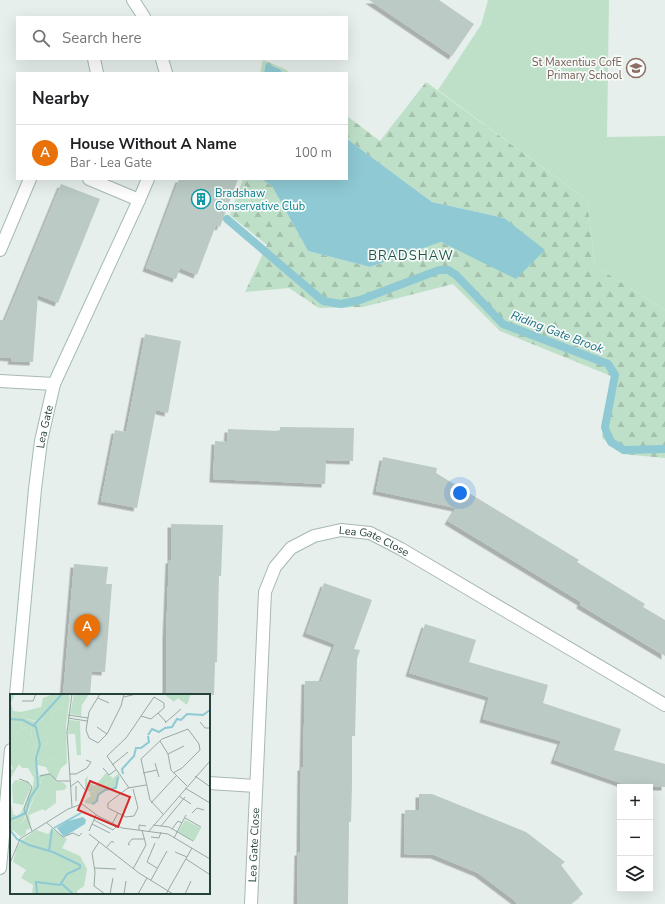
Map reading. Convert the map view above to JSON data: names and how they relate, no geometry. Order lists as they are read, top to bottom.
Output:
{
  "streets": {
    "street": ["Lea Gate", "Lea Gate Close"]
  },
  "districts": ["BRADSHAW"],
  "water": ["Riding Gate Brook"],
  "places": {
    "school or university": ["St Maxentius CofE Primary School"],
    "building": ["Bradshaw Conservative Club"]
  },
  "page": {
    "search": "Search here",
    "heading": "Nearby",
    "list": [
      {
        "mark": "A",
        "name": "House Without A Name",
        "note": "Bar · Lea Gate",
        "value": "100 m"
      }
    ],
    "pins": "A",
    "map_buttons": ["+", "−"]
  }
}
